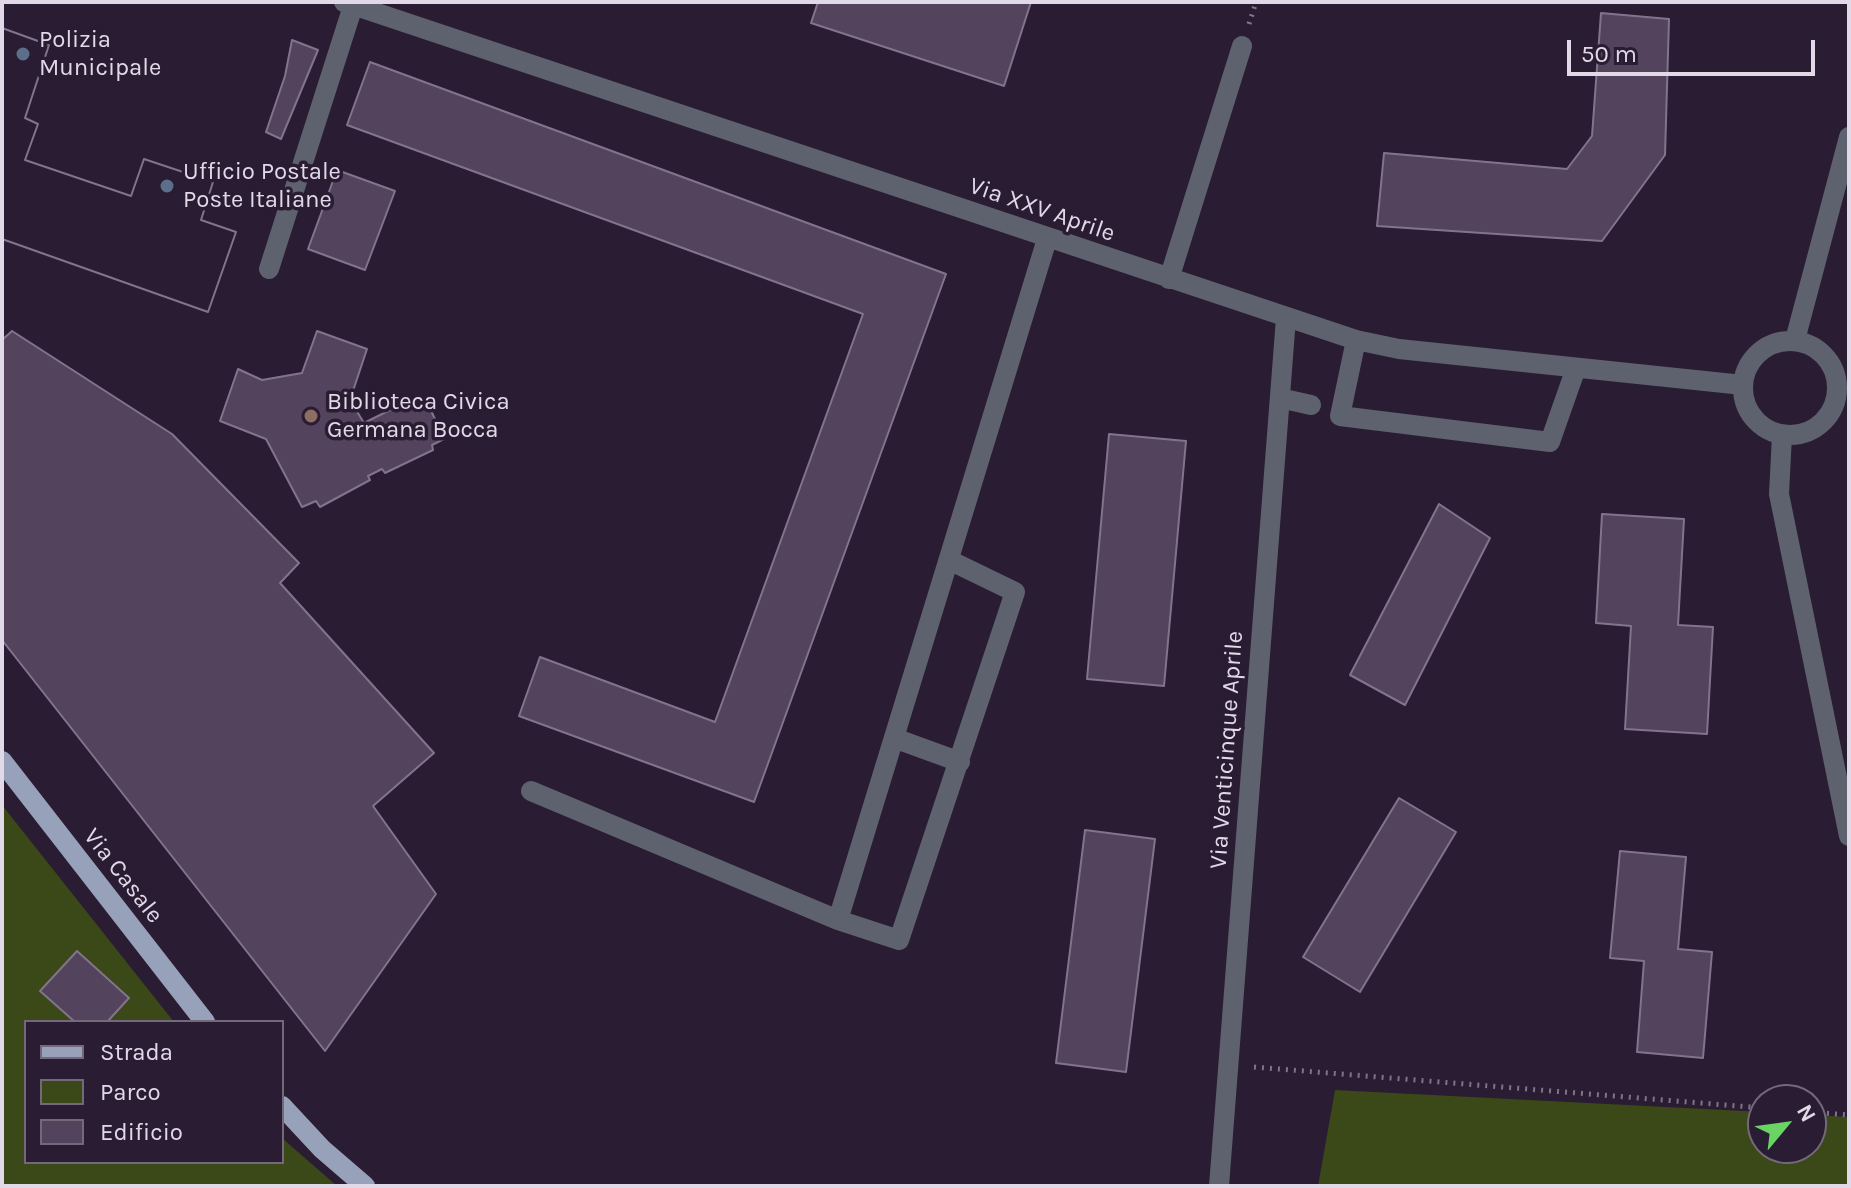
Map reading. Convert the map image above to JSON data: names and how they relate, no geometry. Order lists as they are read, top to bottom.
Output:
{
  "streets": {
    "main road": ["Via Casale"],
    "street": ["Via XXV Aprile", "Via Venticinque Aprile"]
  },
  "crossings": [
    ["Via XXV Aprile", "Via Venticinque Aprile"]
  ],
  "places": ["Polizia Municipale", "Ufficio Postale Poste Italiane", "Biblioteca Civica Germana Bocca"],
  "legend": ["Strada", "Parco", "Edificio"],
  "scale_bar": "50 m",
  "north": "top right"
}
